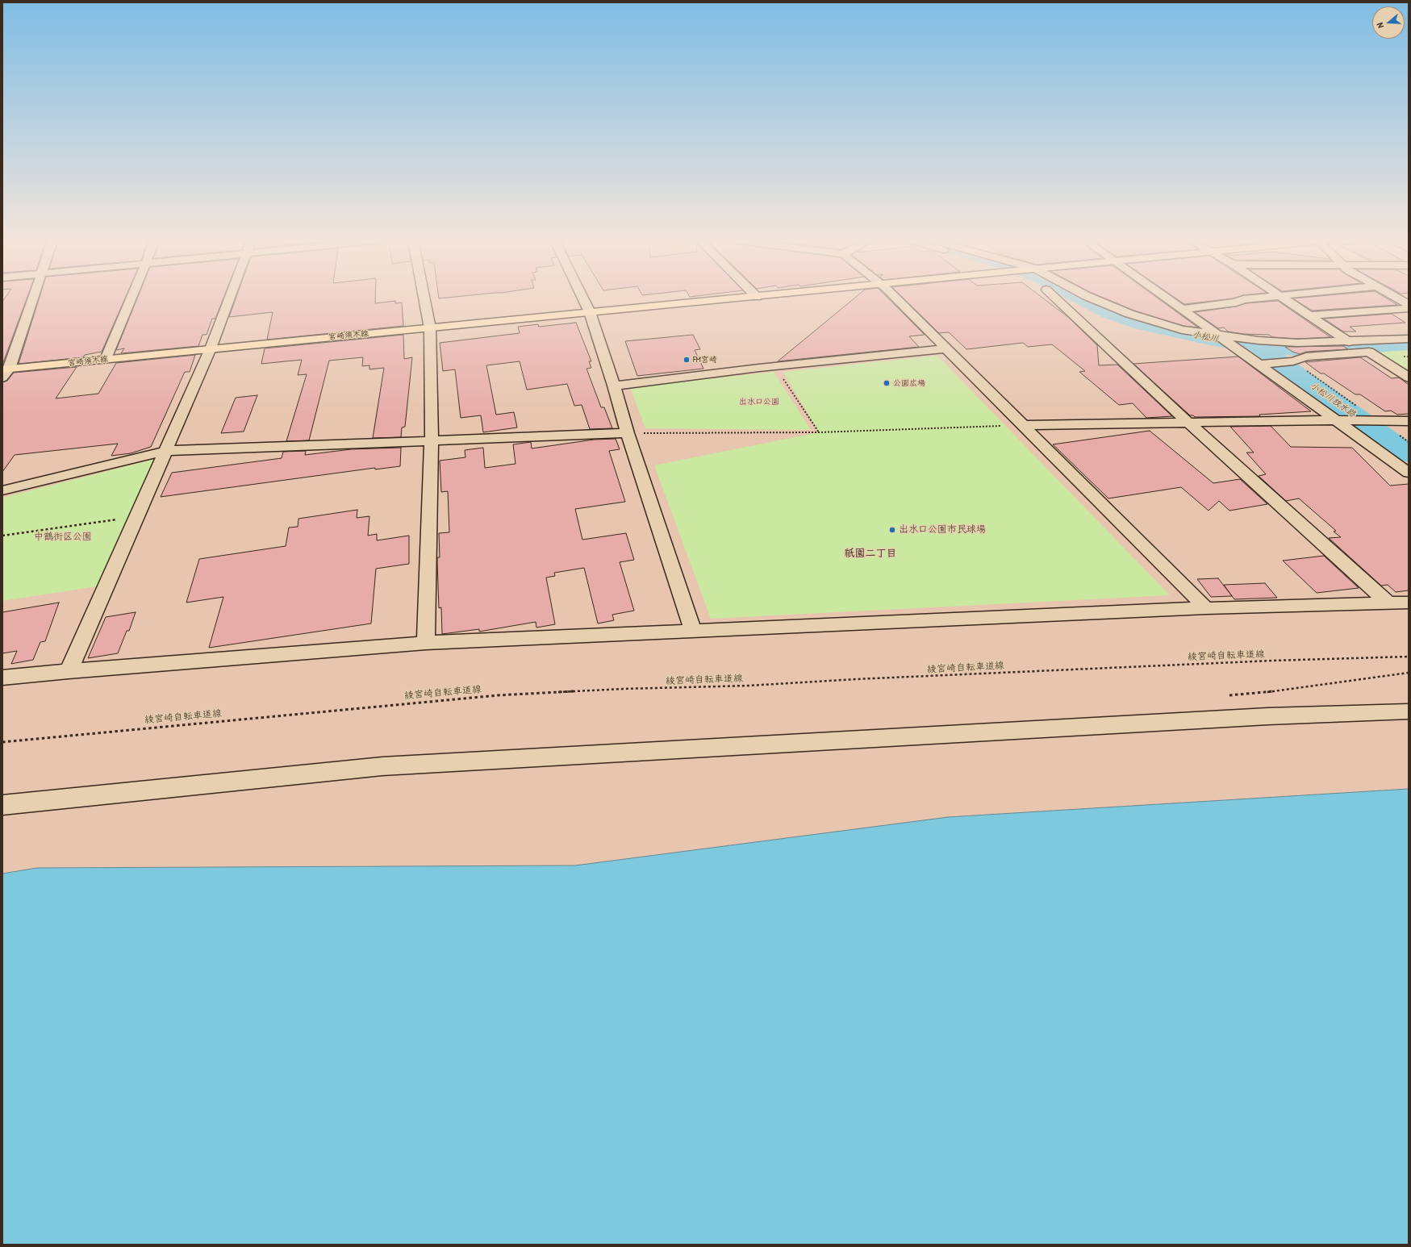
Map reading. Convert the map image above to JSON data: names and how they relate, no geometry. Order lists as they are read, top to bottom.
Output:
{
  "streets": {
    "main road": ["宮崎須木線"],
    "path": ["綾宮崎自転車道線"]
  },
  "districts": ["祇園二丁目"],
  "water": ["小松川", "小松川放水路"],
  "parks": ["出水口公園", "中鶴街区公園"],
  "places": ["FM宮崎", "公園広場", "出水口公園市民球場"],
  "north": "left"
}
